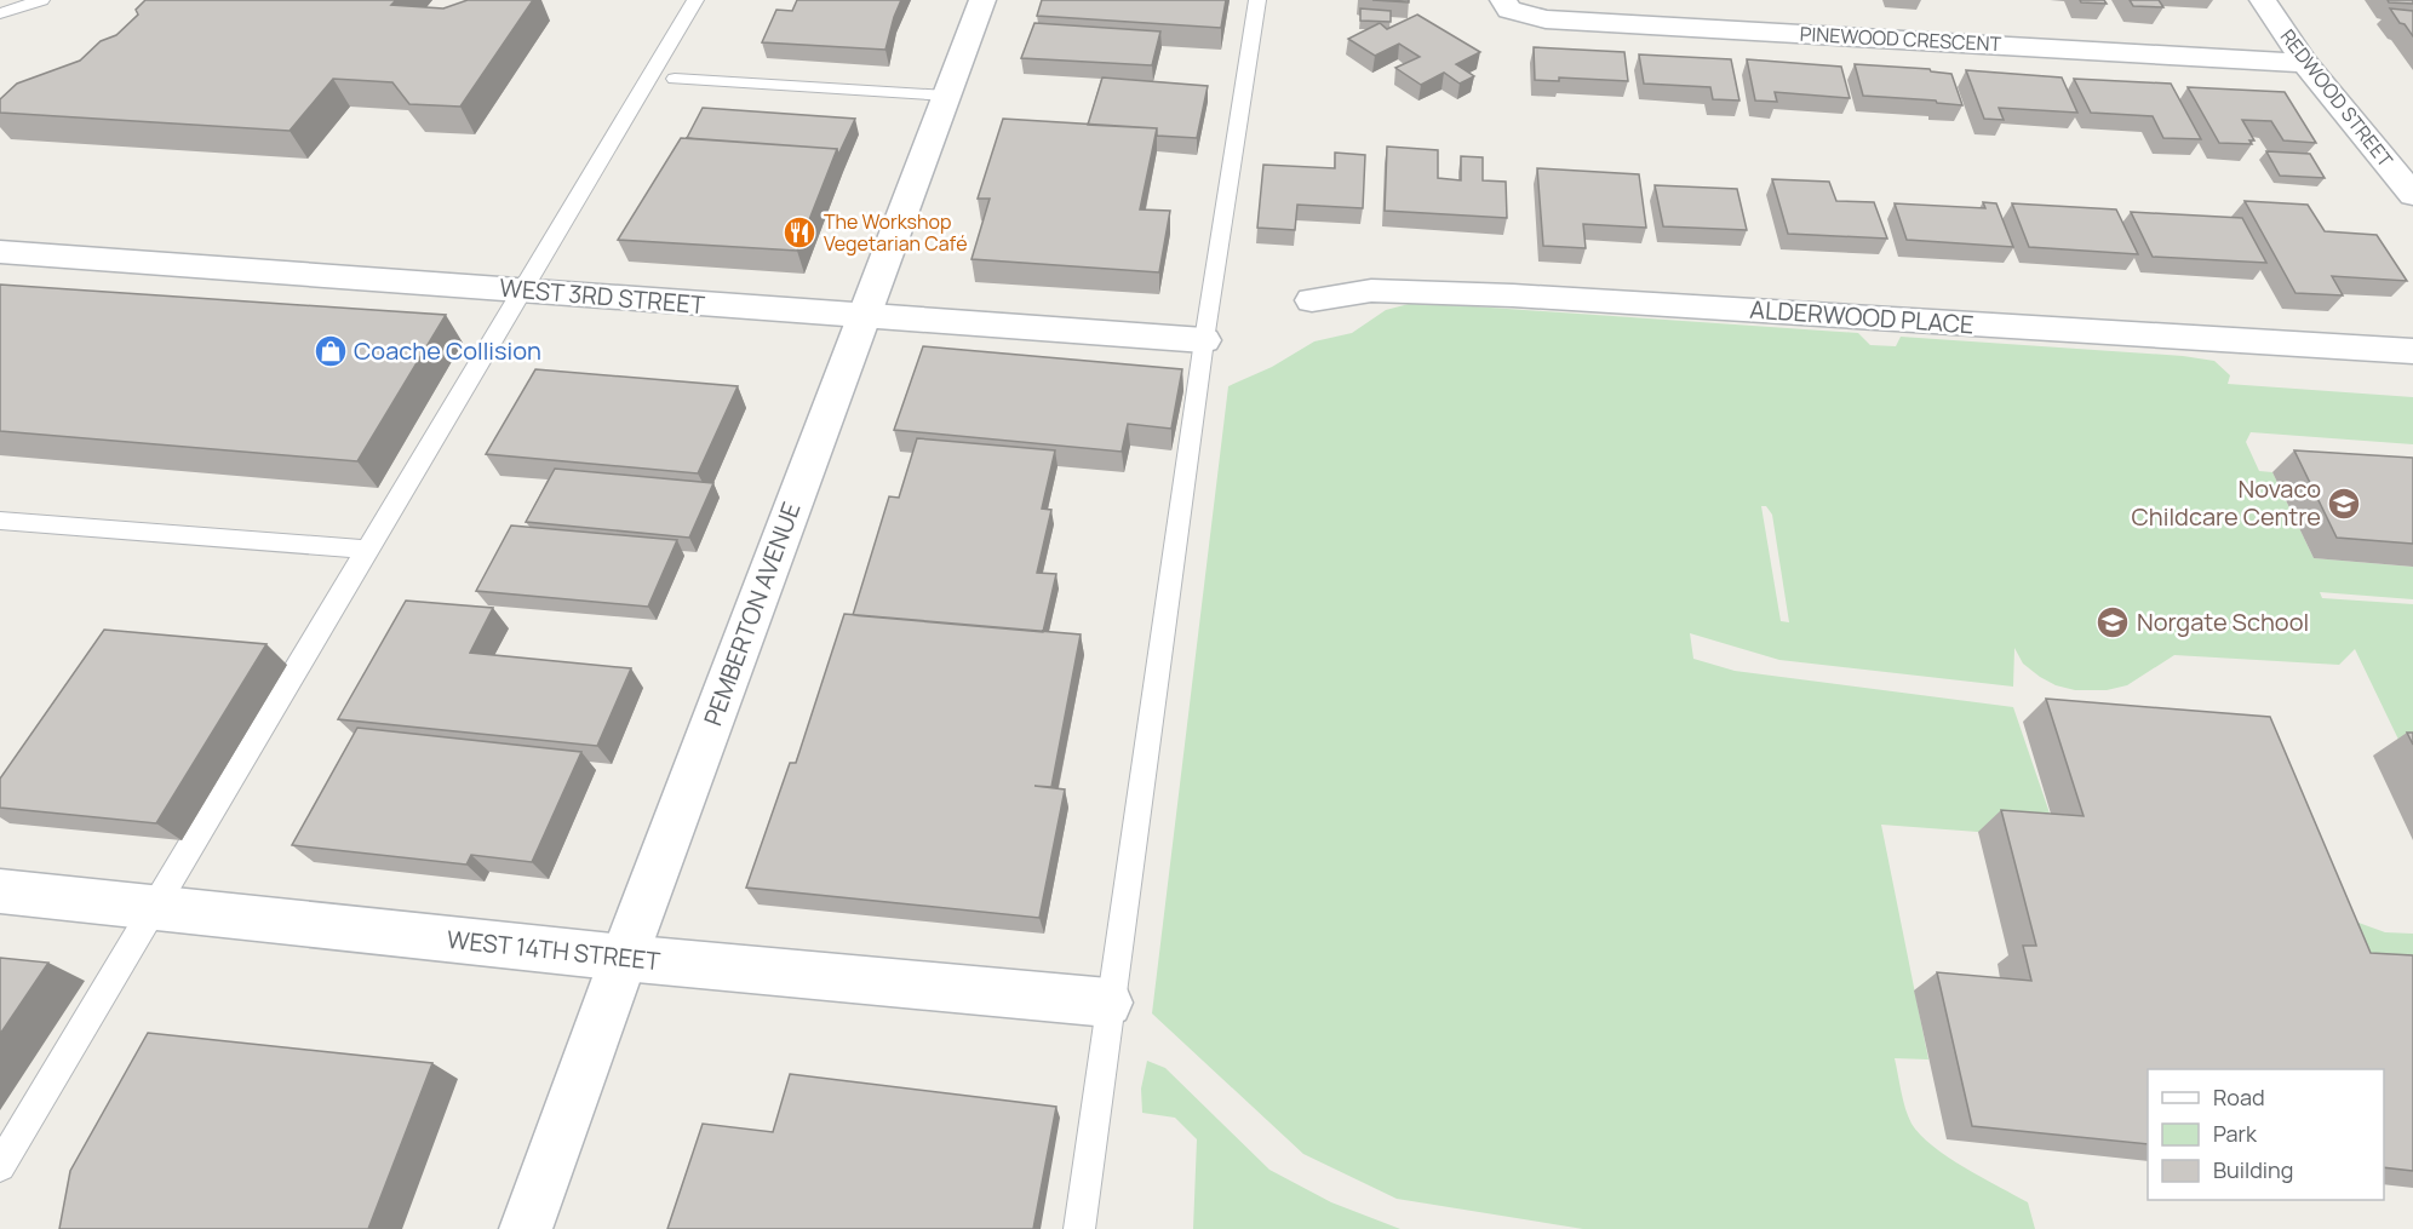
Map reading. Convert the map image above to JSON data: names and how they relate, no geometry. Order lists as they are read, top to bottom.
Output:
{
  "streets": {
    "street": [
      "PINEWOOD CRESCENT",
      "REDWOOD STREET",
      "WEST 3RD STREET",
      "ALDERWOOD PLACE",
      "PEMBERTON AVENUE",
      "WEST 14TH STREET"
    ]
  },
  "crossings": [
    ["PINEWOOD CRESCENT", "REDWOOD STREET"],
    ["WEST 3RD STREET", "PEMBERTON AVENUE"],
    ["PEMBERTON AVENUE", "WEST 14TH STREET"]
  ],
  "places": {
    "restaurant": ["The Workshop Vegetarian Café"],
    "shop": ["Coache Collision"],
    "school or university": ["Novaco Childcare Centre", "Norgate School"]
  },
  "legend": ["Road", "Park", "Building"]
}
